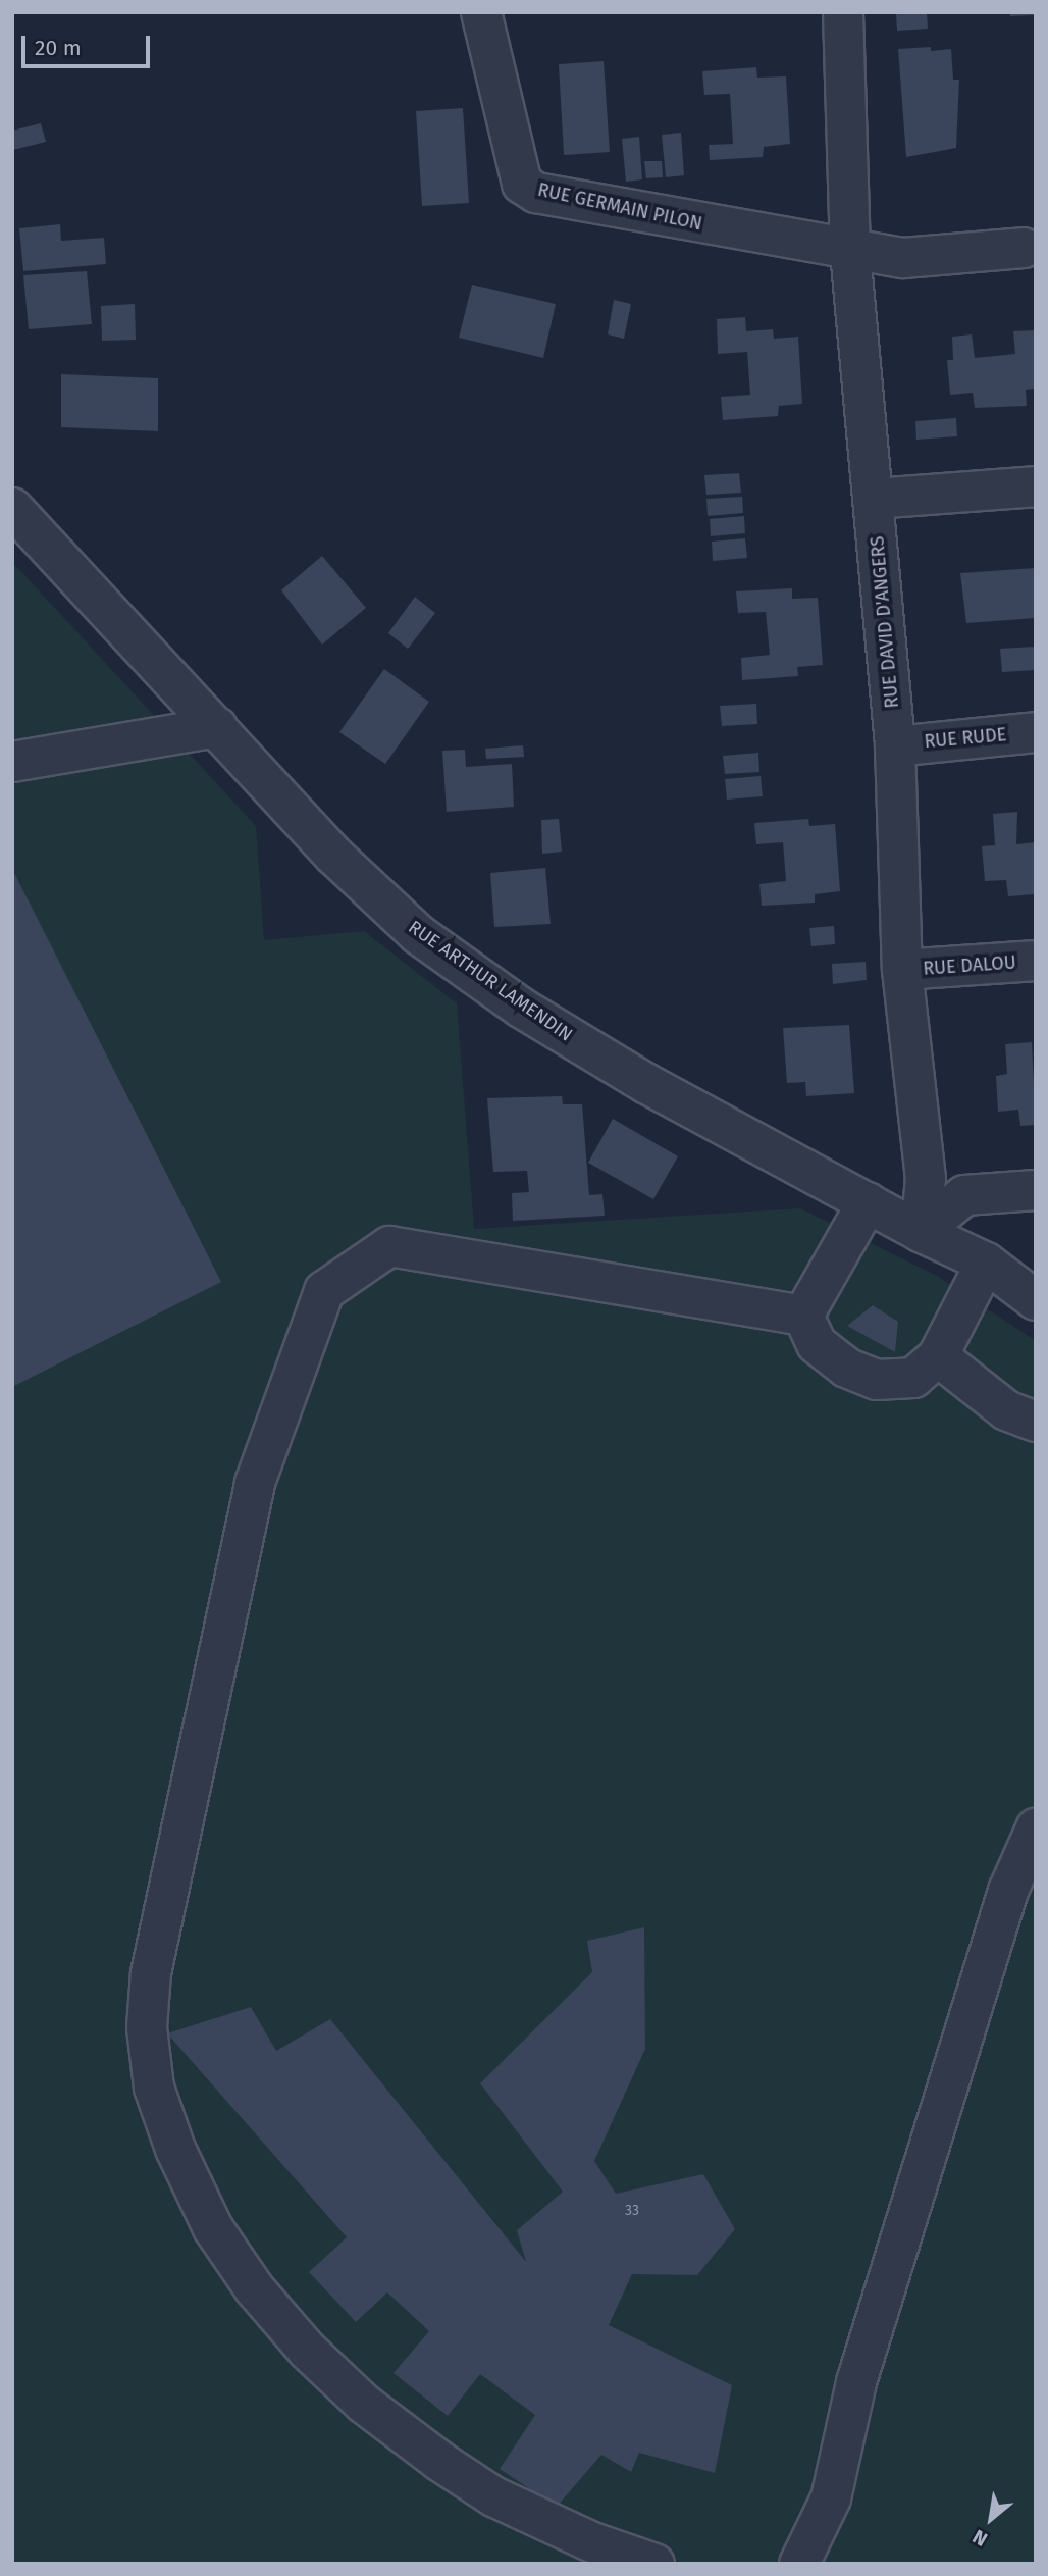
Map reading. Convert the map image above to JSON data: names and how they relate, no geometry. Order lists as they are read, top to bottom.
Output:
{
  "streets": {
    "street": [
      "RUE GERMAIN PILON",
      "RUE DAVID D'ANGERS",
      "RUE RUDE",
      "RUE DALOU",
      "RUE ARTHUR LAMENDIN"
    ]
  },
  "crossings": [
    ["RUE GERMAIN PILON", "RUE DAVID D'ANGERS"],
    ["RUE DAVID D'ANGERS", "RUE RUDE"],
    ["RUE DAVID D'ANGERS", "RUE DALOU"],
    ["RUE DAVID D'ANGERS", "RUE ARTHUR LAMENDIN"]
  ],
  "house_numbers": ["33"],
  "scale_bar": "20 m",
  "north": "bottom left"
}
